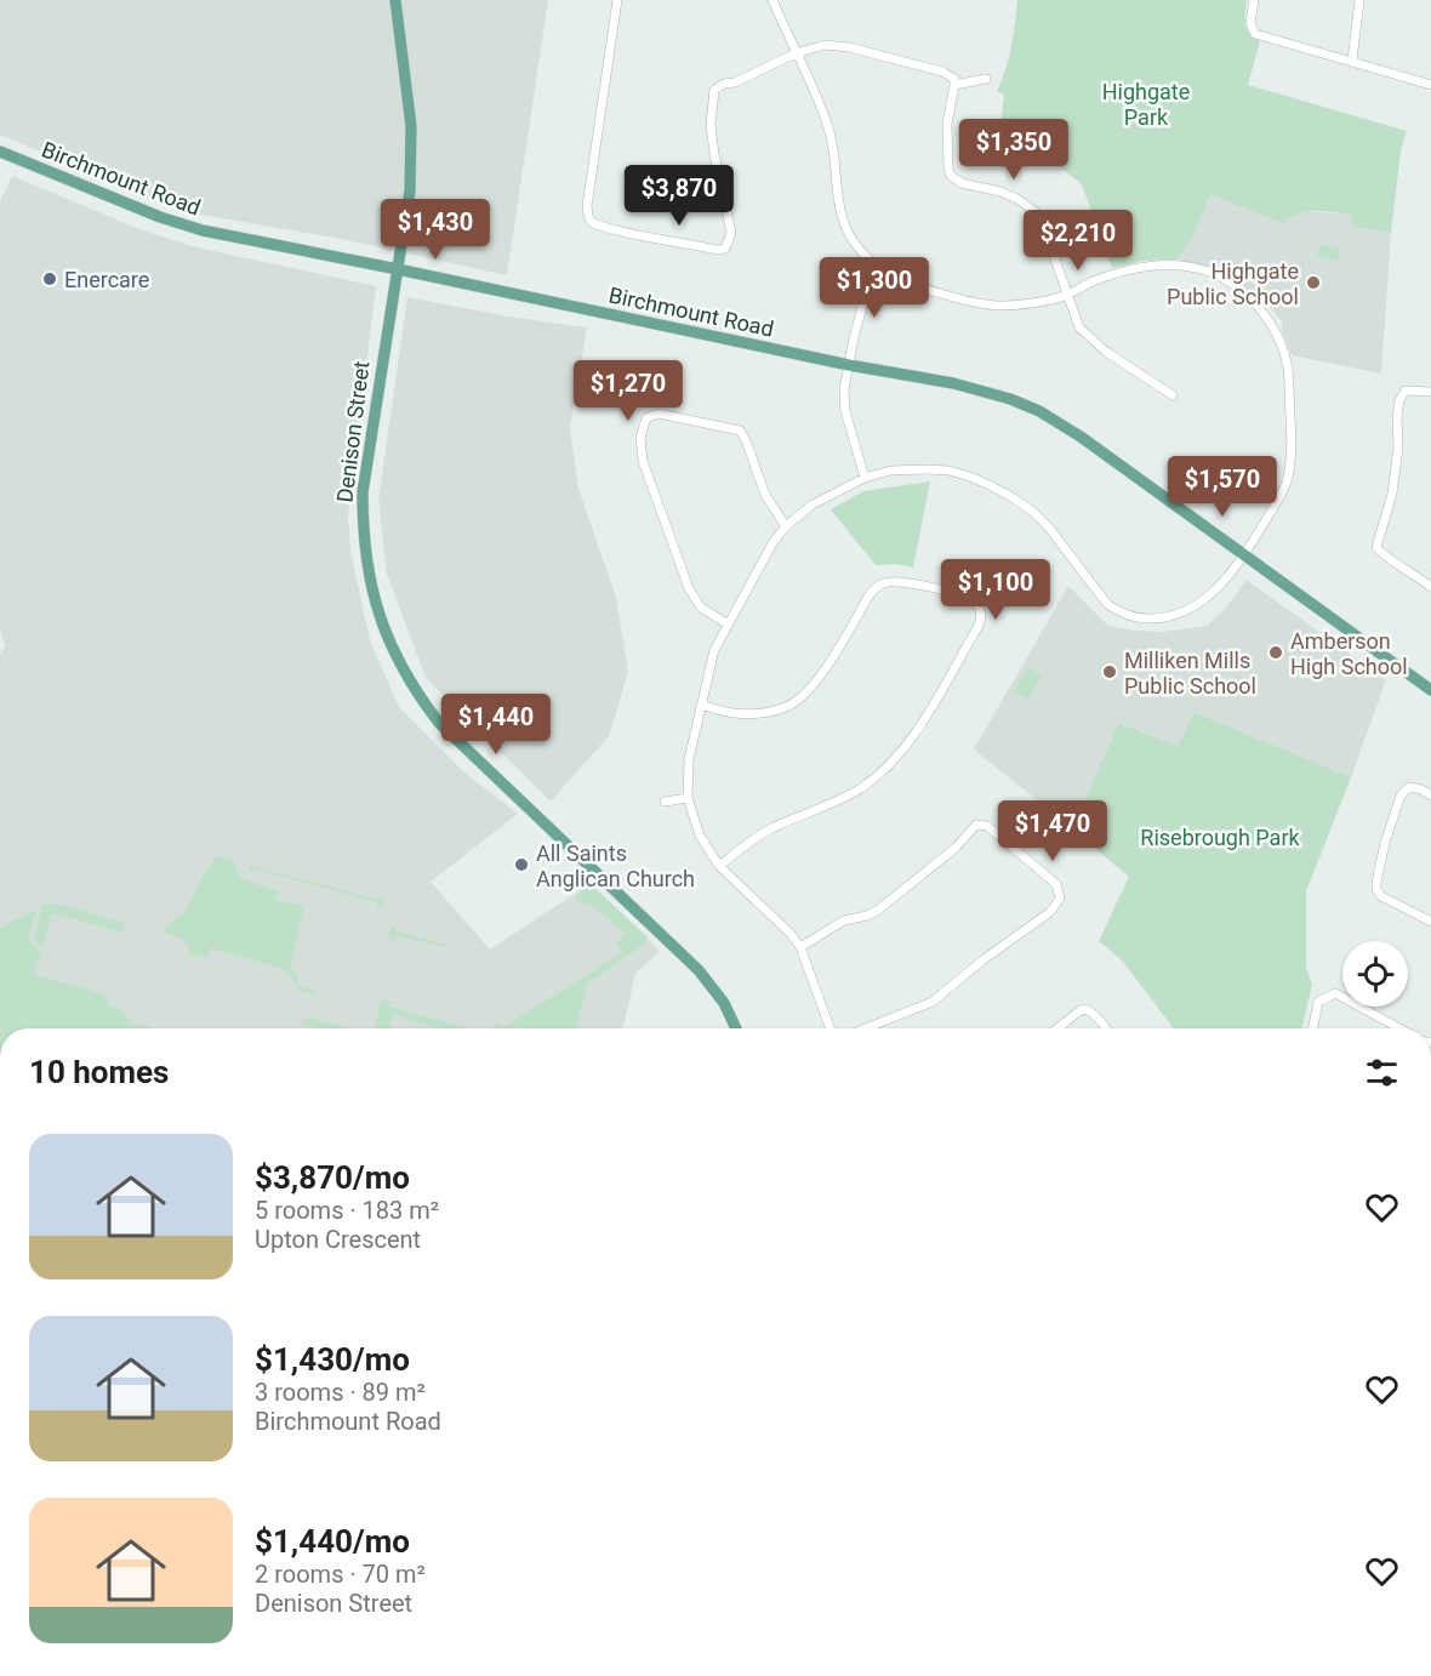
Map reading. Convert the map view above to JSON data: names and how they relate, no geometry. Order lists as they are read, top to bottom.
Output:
{
  "streets": {
    "main road": ["Birchmount Road", "Denison Street"]
  },
  "crossings": [
    ["Birchmount Road", "Denison Street"]
  ],
  "parks": ["Highgate Park", "Risebrough Park"],
  "places": [
    "Enercare",
    "Highgate Public School",
    "Amberson High School",
    "Milliken Mills Public School",
    "All Saints Anglican Church"
  ],
  "page": {
    "price": [
      "$1,350",
      "$3,870",
      "$1,430",
      "$2,210",
      "$1,300",
      "$1,270",
      "$1,570",
      "$1,100",
      "$1,440",
      "$1,470"
    ],
    "heading": "10 homes",
    "list": [
      {
        "name": "$3,870/mo",
        "note": "5 rooms · 183 m² · Upton Crescent"
      },
      {
        "name": "$1,430/mo",
        "note": "3 rooms · 89 m² · Birchmount Road"
      },
      {
        "name": "$1,440/mo",
        "note": "2 rooms · 70 m² · Denison Street"
      }
    ]
  }
}
